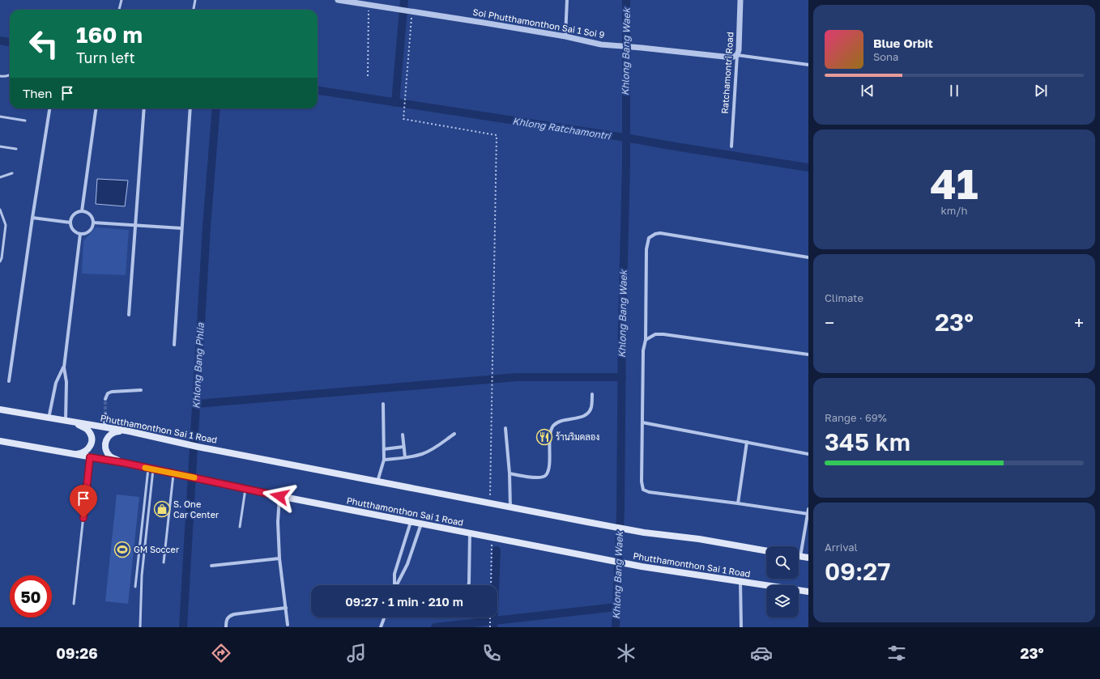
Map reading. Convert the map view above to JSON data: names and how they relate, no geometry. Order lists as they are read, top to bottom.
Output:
{
  "streets": {
    "main road": ["Phutthamonthon Sai 1 Road"],
    "street": ["Soi Phutthamonthon Sai 1 Soi 9", "Ratchamontri Road"]
  },
  "crossings": [
    ["Soi Phutthamonthon Sai 1 Soi 9", "Ratchamontri Road"]
  ],
  "water": ["Khlong Bang Waek", "Khlong Ratchamontri", "Khlong Bang Phlia"],
  "places": {
    "restaurant": ["ร้านริมคลอง"],
    "shop": ["S. One Car Center"],
    "sports": ["GM Soccer"]
  },
  "page": {
    "turn": ["160 m", "Turn left"],
    "song": ["Blue Orbit", "Sona"],
    "then": "Then",
    "tile": [
      ["41", "km/h"],
      "Climate",
      ["Range · 69%", "345 km"],
      ["Arrival", "09:27"]
    ],
    "heat": ["−", "23°", "+"],
    "limit": "50",
    "trip": "09:27 · 1 min · 210 m",
    "tabs": ["09:26", "23°"]
  }
}
